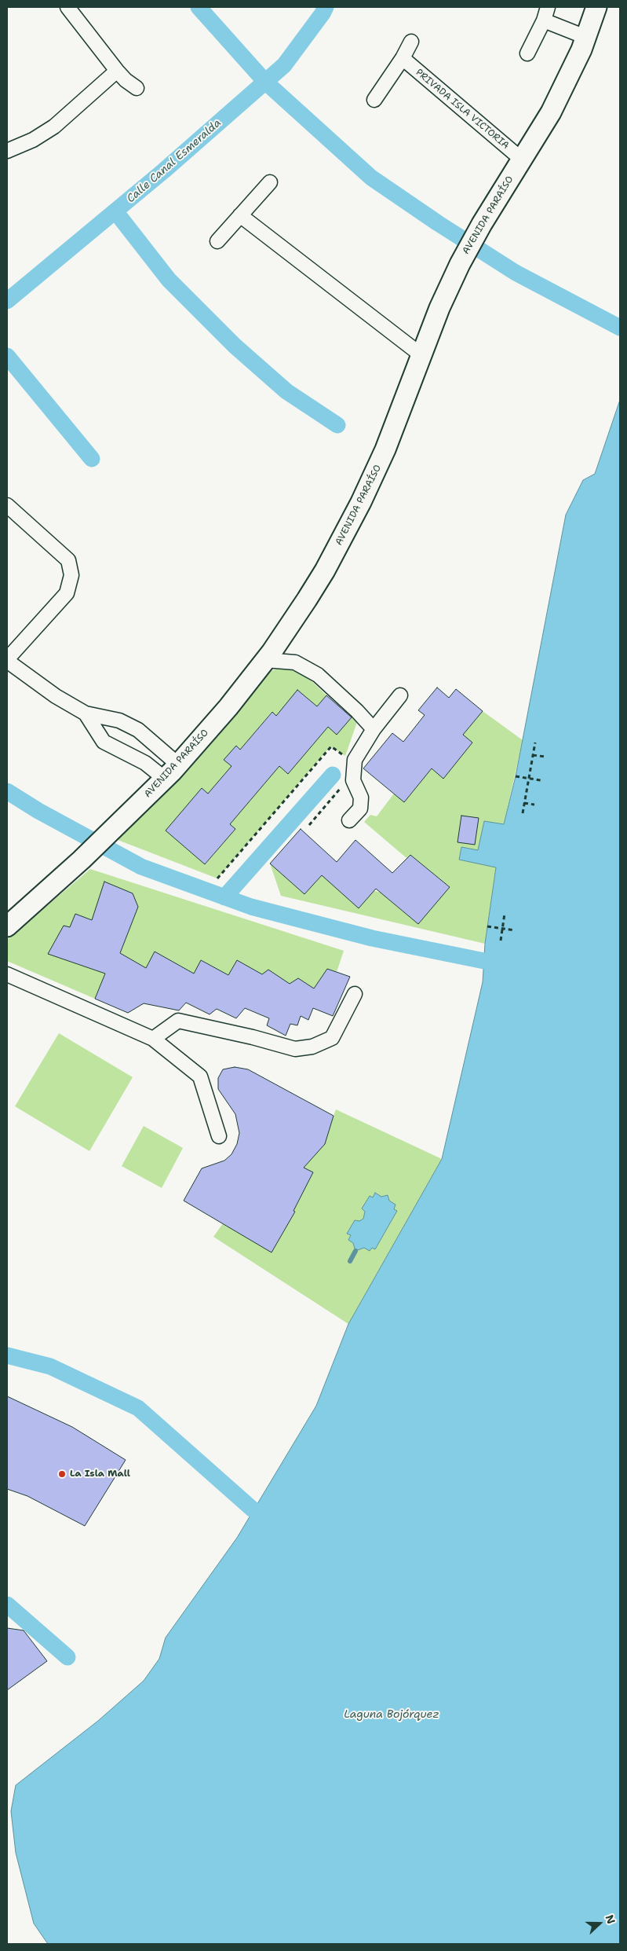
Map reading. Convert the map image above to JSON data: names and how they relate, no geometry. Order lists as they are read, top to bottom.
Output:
{
  "streets": {
    "street": ["PRIVADA ISLA VICTORIA", "AVENIDA PARAÍSO"]
  },
  "crossings": [
    ["PRIVADA ISLA VICTORIA", "AVENIDA PARAÍSO"]
  ],
  "water": ["Calle Canal Esmeralda", "Laguna Bojórquez"],
  "places": ["La Isla Mall"],
  "north": "right"
}
